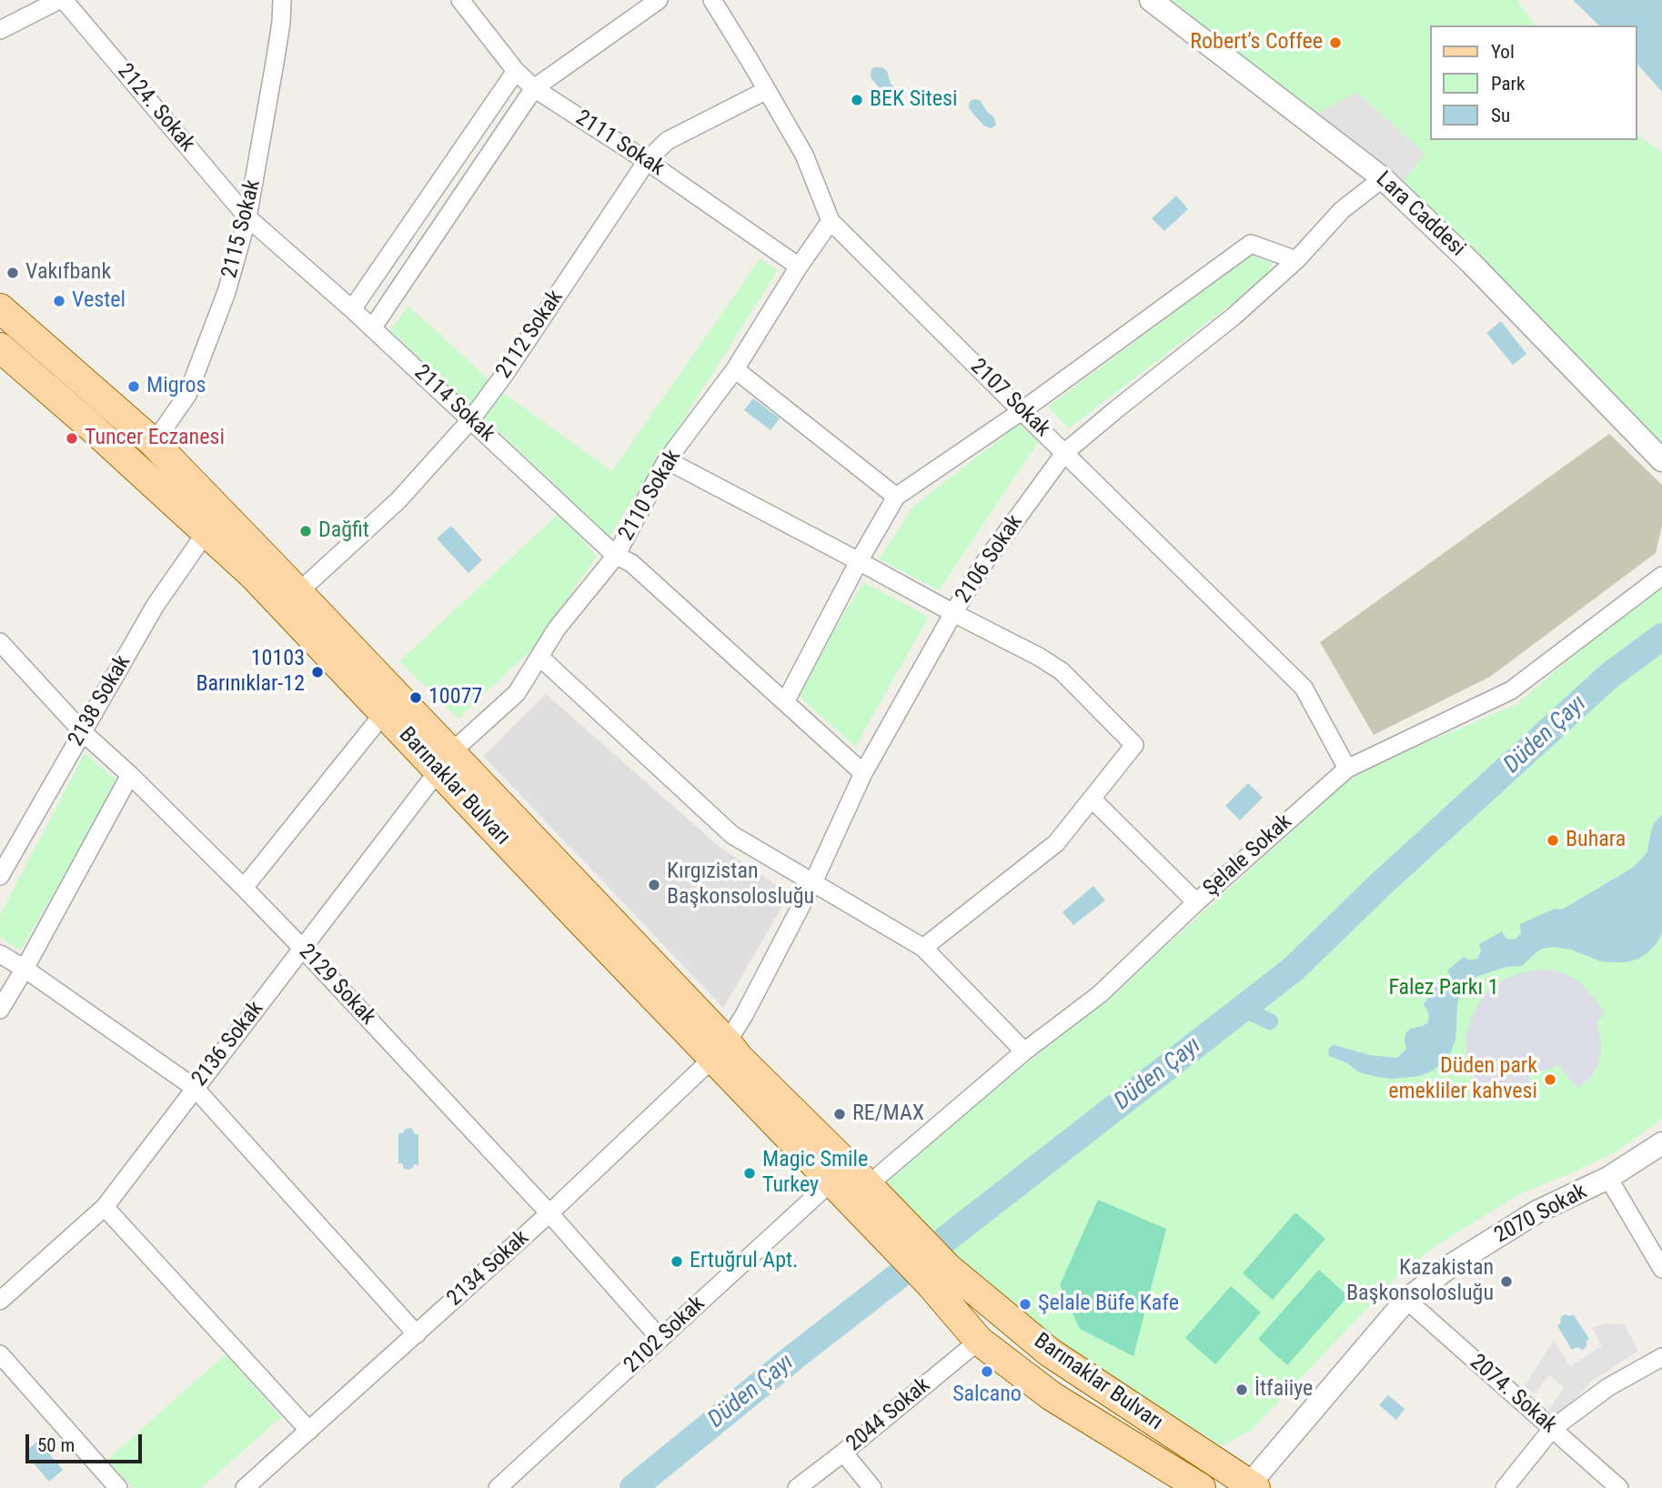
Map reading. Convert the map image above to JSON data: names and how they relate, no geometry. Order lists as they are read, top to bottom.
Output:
{
  "streets": {
    "main road": ["Barınaklar Bulvarı"],
    "street": [
      "2124. Sokak",
      "2111 Sokak",
      "Lara Caddesi",
      "2115 Sokak",
      "2112 Sokak",
      "2107 Sokak",
      "2114 Sokak",
      "2110 Sokak",
      "2106 Sokak",
      "2138 Sokak",
      "Şelale Sokak",
      "2129 Sokak",
      "2136 Sokak",
      "2070 Sokak",
      "2134 Sokak",
      "2102 Sokak",
      "2074. Sokak",
      "2044 Sokak"
    ]
  },
  "crossings": [
    ["2124. Sokak", "2115 Sokak"],
    ["2124. Sokak", "2114 Sokak"],
    ["2111 Sokak", "2112 Sokak"],
    ["2111 Sokak", "2110 Sokak"],
    ["Lara Caddesi", "2106 Sokak"],
    ["2115 Sokak", "Barınaklar Bulvarı"],
    ["2112 Sokak", "2107 Sokak"],
    ["2112 Sokak", "2114 Sokak"],
    ["2112 Sokak", "Barınaklar Bulvarı"],
    ["2107 Sokak", "2110 Sokak"],
    ["2107 Sokak", "2106 Sokak"],
    ["2107 Sokak", "Şelale Sokak"],
    ["2114 Sokak", "2110 Sokak"],
    ["2114 Sokak", "2106 Sokak"],
    ["2110 Sokak", "Barınaklar Bulvarı"],
    ["2110 Sokak", "2136 Sokak"],
    ["2106 Sokak", "Barınaklar Bulvarı"],
    ["2106 Sokak", "2134 Sokak"],
    ["2138 Sokak", "Barınaklar Bulvarı"],
    ["2138 Sokak", "2129 Sokak"],
    ["Barınaklar Bulvarı", "2136 Sokak"],
    ["Barınaklar Bulvarı", "2070 Sokak"],
    ["Barınaklar Bulvarı", "2134 Sokak"],
    ["Barınaklar Bulvarı", "2102 Sokak"],
    ["Barınaklar Bulvarı", "2044 Sokak"],
    ["2129 Sokak", "2136 Sokak"],
    ["2129 Sokak", "2134 Sokak"],
    ["2129 Sokak", "2102 Sokak"],
    ["2070 Sokak", "2074. Sokak"]
  ],
  "water": ["Düden Çayı"],
  "parks": ["Falez Parkı 1"],
  "places": [
    "Robert’s Coffee",
    "BEK Sitesi",
    "Vakıfbank",
    "Vestel",
    "Migros",
    "Tuncer Eczanesi",
    "Dağfit",
    "10103 Barınıklar-12",
    "10077",
    "Buhara",
    "Kırgızistan Başkonsolosluğu",
    "Düden park emekliler kahvesi",
    "RE/MAX",
    "Magic Smile Turkey",
    "Ertuğrul Apt.",
    "Kazakistan Başkonsolosluğu",
    "Şelale Büfe Kafe",
    "Salcano",
    "İtfaiiye"
  ],
  "legend": ["Yol", "Park", "Su"],
  "scale_bar": "50 m"
}
